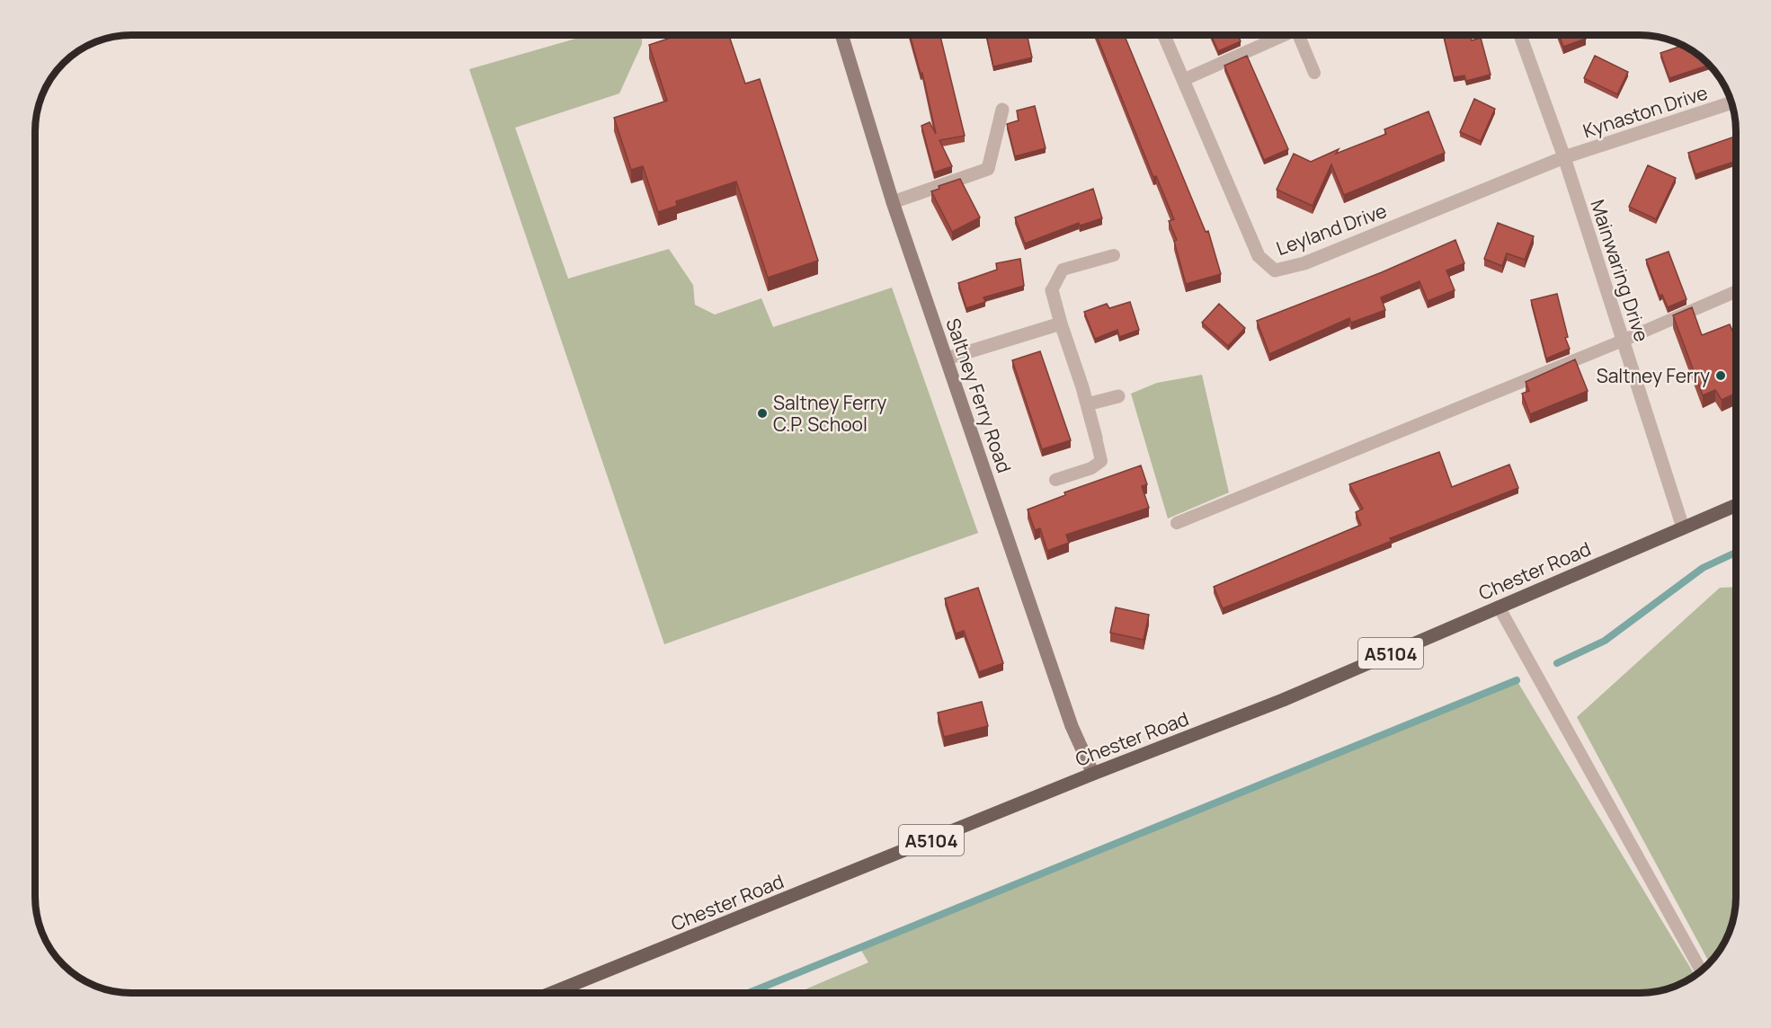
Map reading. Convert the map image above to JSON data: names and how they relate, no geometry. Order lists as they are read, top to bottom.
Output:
{
  "streets": {
    "main road": ["Saltney Ferry Road", "Chester Road", "A5104"],
    "street": ["Kynaston Drive", "Leyland Drive", "Mainwaring Drive"]
  },
  "crossings": [
    ["Kynaston Drive", "Leyland Drive"],
    ["Kynaston Drive", "Mainwaring Drive"],
    ["Leyland Drive", "Mainwaring Drive"],
    ["Mainwaring Drive", "Chester Road"],
    ["Saltney Ferry Road", "Chester Road"]
  ],
  "places": ["Saltney Ferry", "Saltney Ferry C.P. School"]
}
